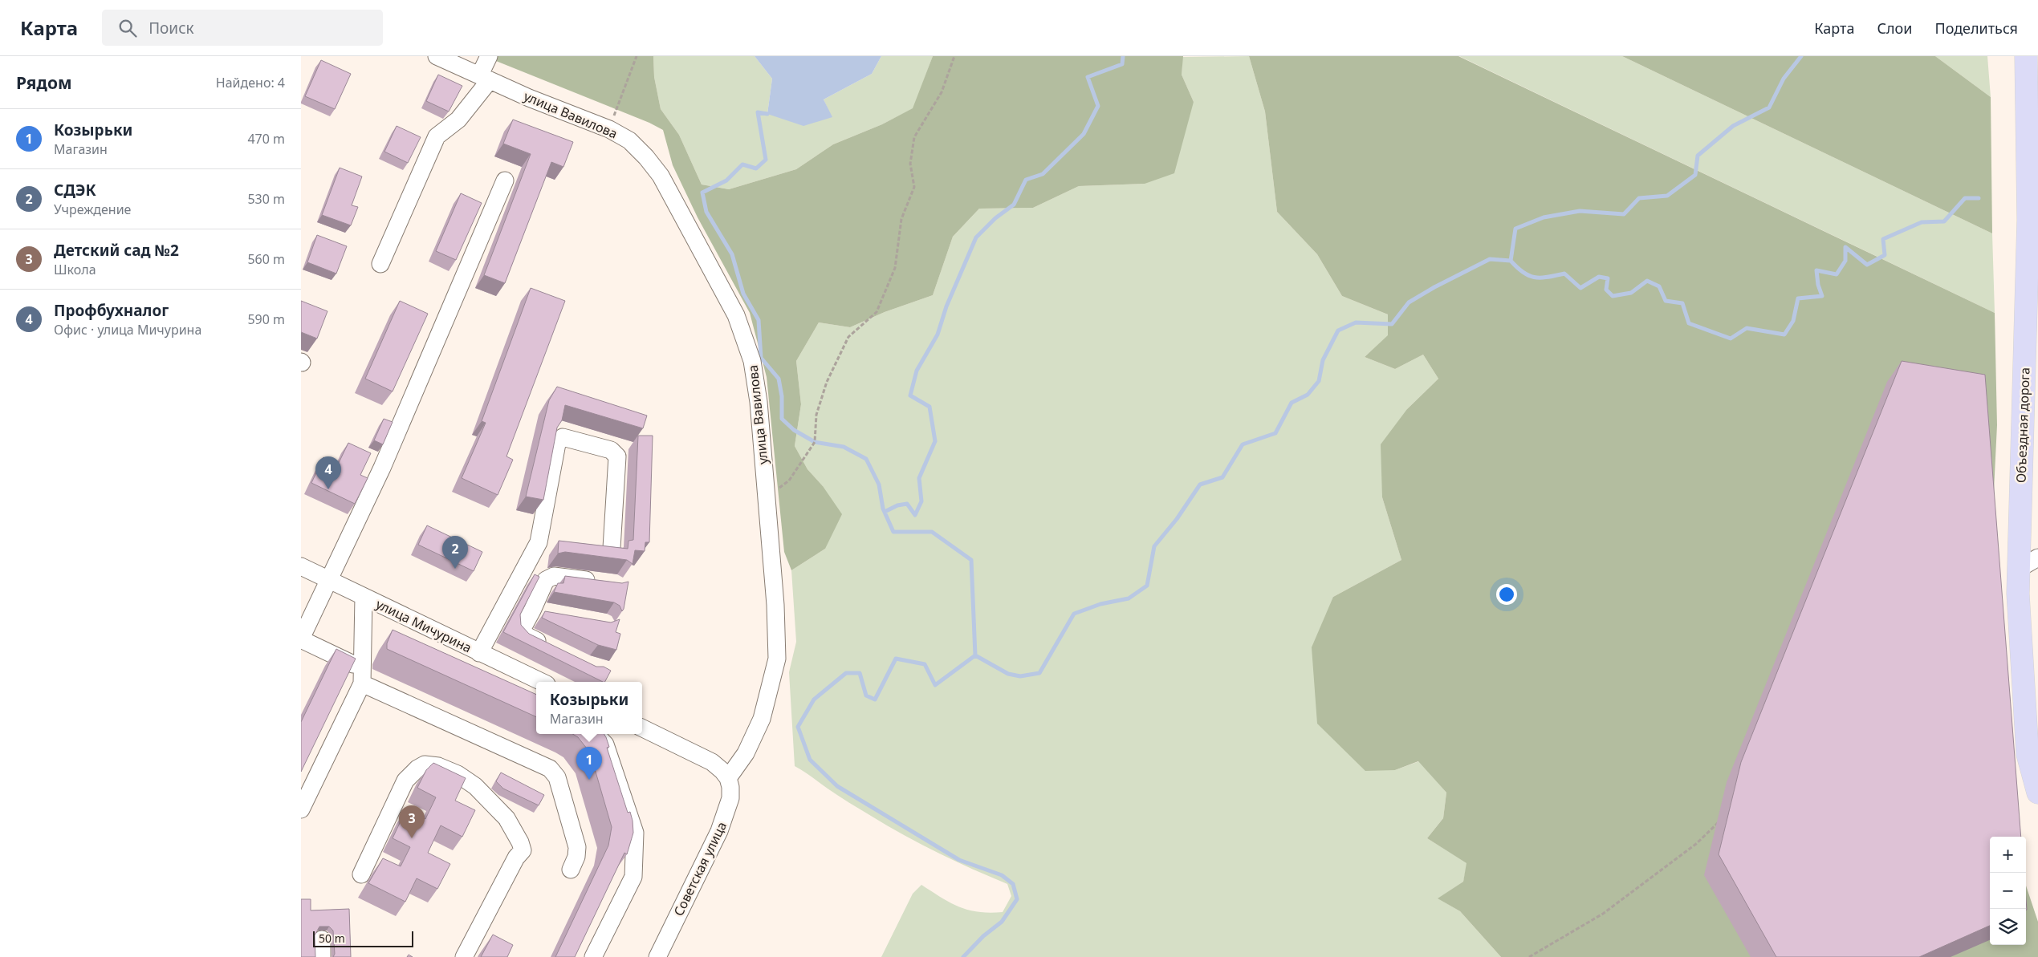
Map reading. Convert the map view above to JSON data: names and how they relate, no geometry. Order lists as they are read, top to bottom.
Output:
{
  "streets": {
    "main road": ["Объездная дорога"],
    "street": ["улица Вавилова", "улица Мичурина", "Советская улица"]
  },
  "crossings": [
    ["улица Вавилова", "Советская улица"]
  ],
  "scale_bar": "50 m",
  "page": {
    "header": "Карта",
    "search": "Поиск",
    "nav": ["Карта", "Слои", "Поделиться"],
    "heading": ["Рядом", "Найдено: 4"],
    "list": [
      {
        "mark": "1",
        "name": "Козырьки",
        "note": "Магазин",
        "value": "470 m"
      },
      {
        "mark": "2",
        "name": "СДЭК",
        "note": "Учреждение",
        "value": "530 m"
      },
      {
        "mark": "3",
        "name": "Детский сад №2",
        "note": "Школа",
        "value": "560 m"
      },
      {
        "mark": "4",
        "name": "Профбухналог",
        "note": "Офис · улица Мичурина",
        "value": "590 m"
      }
    ],
    "pins": [
      "4",
      "2",
      "1",
      "3"
    ],
    "popup": ["Козырьки", "Магазин"],
    "map_buttons": ["+", "−"],
    "scale": "50 m"
  }
}
